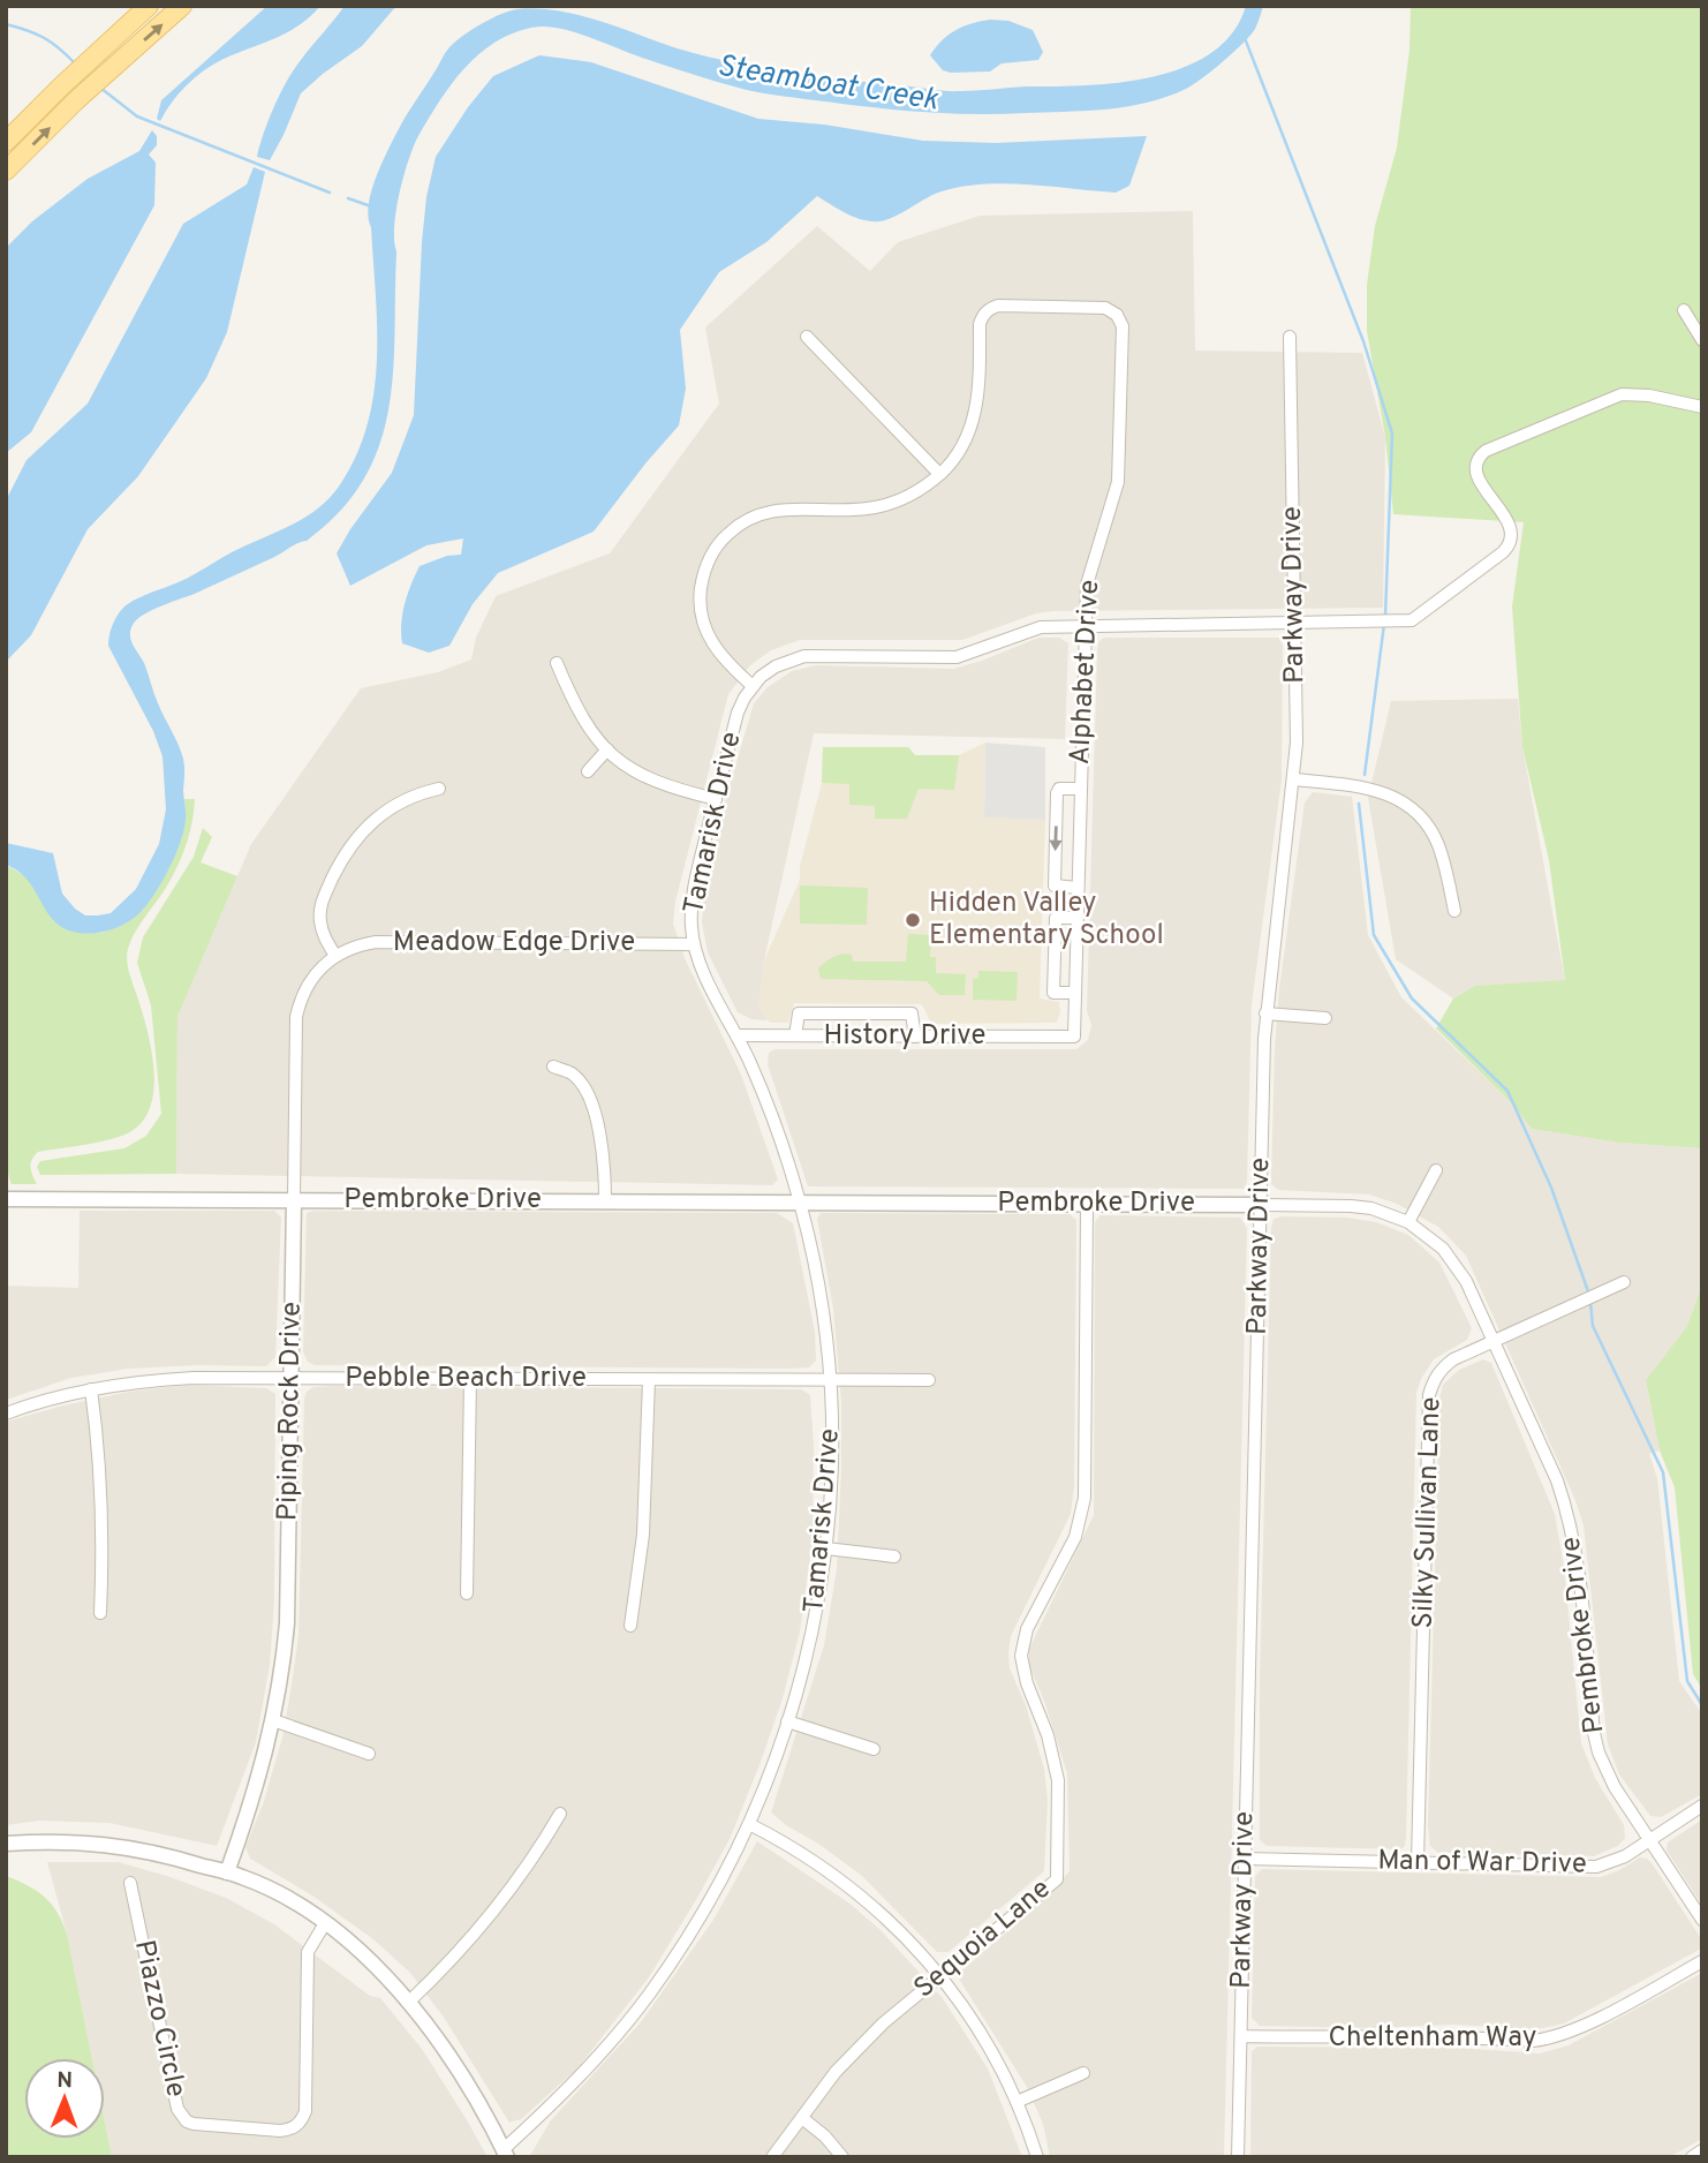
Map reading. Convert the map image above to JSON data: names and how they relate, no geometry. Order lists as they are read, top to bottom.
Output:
{
  "streets": {
    "street": [
      "Parkway Drive",
      "Alphabet Drive",
      "Tamarisk Drive",
      "Meadow Edge Drive",
      "History Drive",
      "Pembroke Drive",
      "Pebble Beach Drive",
      "Piping Rock Drive",
      "Silky Sullivan Lane",
      "Man of War Drive",
      "Sequoia Lane",
      "Piazzo Circle",
      "Cheltenham Way"
    ]
  },
  "crossings": [
    ["Parkway Drive", "Pembroke Drive"],
    ["Parkway Drive", "Man of War Drive"],
    ["Parkway Drive", "Cheltenham Way"],
    ["Alphabet Drive", "History Drive"],
    ["Tamarisk Drive", "Meadow Edge Drive"],
    ["Tamarisk Drive", "History Drive"],
    ["Tamarisk Drive", "Pembroke Drive"],
    ["Tamarisk Drive", "Pebble Beach Drive"],
    ["Meadow Edge Drive", "Piping Rock Drive"],
    ["Pembroke Drive", "Piping Rock Drive"],
    ["Pembroke Drive", "Silky Sullivan Lane"],
    ["Pembroke Drive", "Man of War Drive"],
    ["Pembroke Drive", "Sequoia Lane"],
    ["Pebble Beach Drive", "Piping Rock Drive"],
    ["Silky Sullivan Lane", "Man of War Drive"]
  ],
  "water": ["Steamboat Creek"],
  "places": ["Hidden Valley Elementary School"],
  "north": "top"
}
